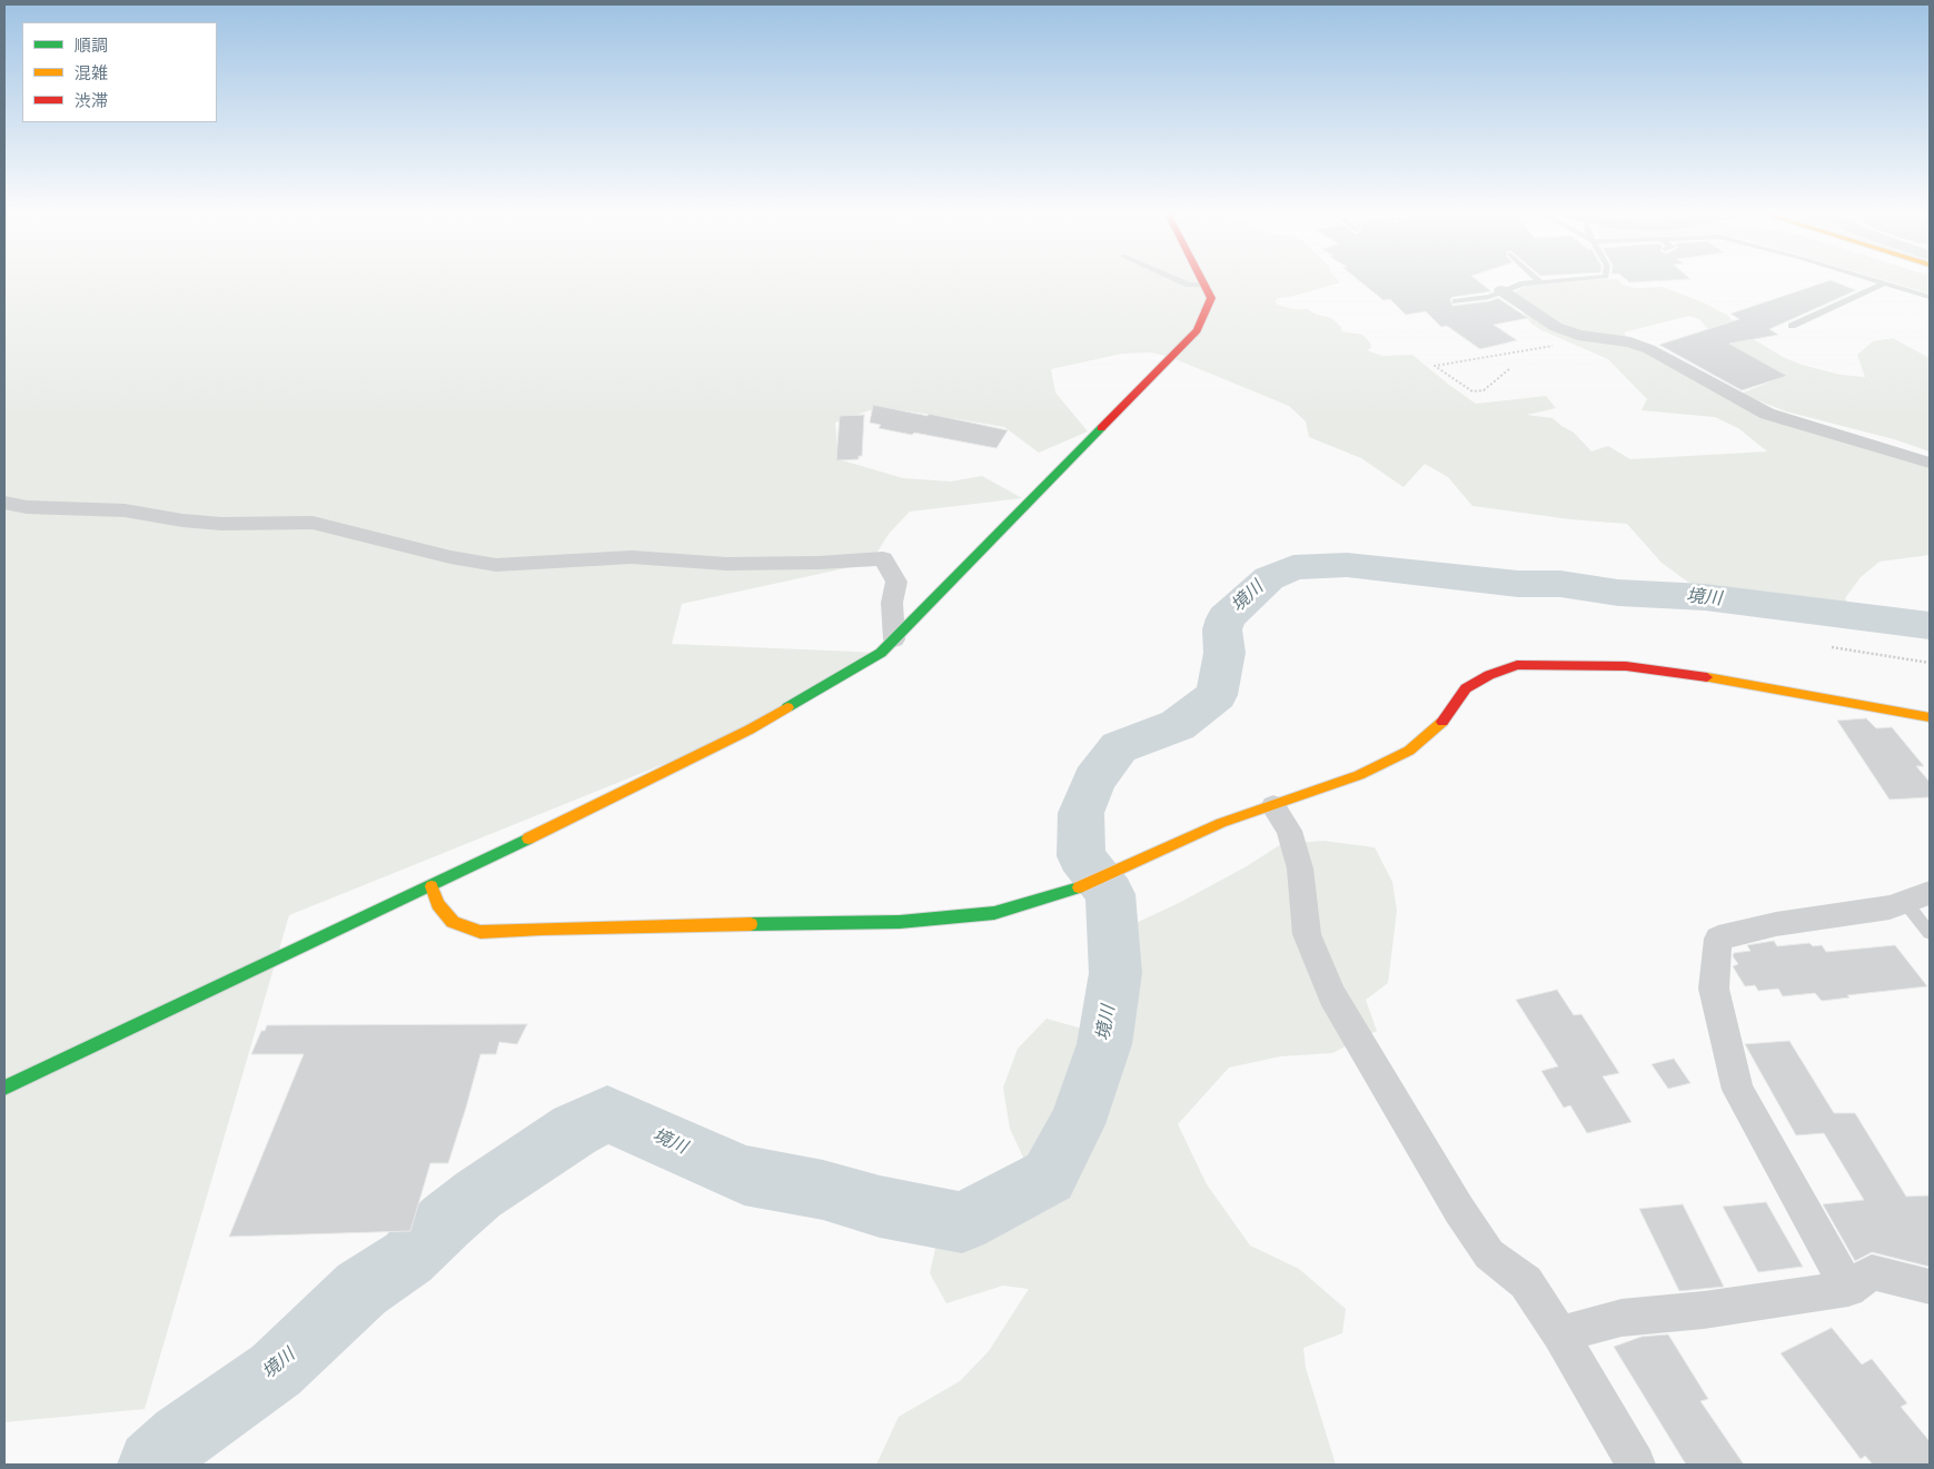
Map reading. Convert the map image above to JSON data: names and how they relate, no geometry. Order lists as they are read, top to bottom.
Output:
{
  "water": ["境川"],
  "legend": ["順調", "混雑", "渋滞"]
}
